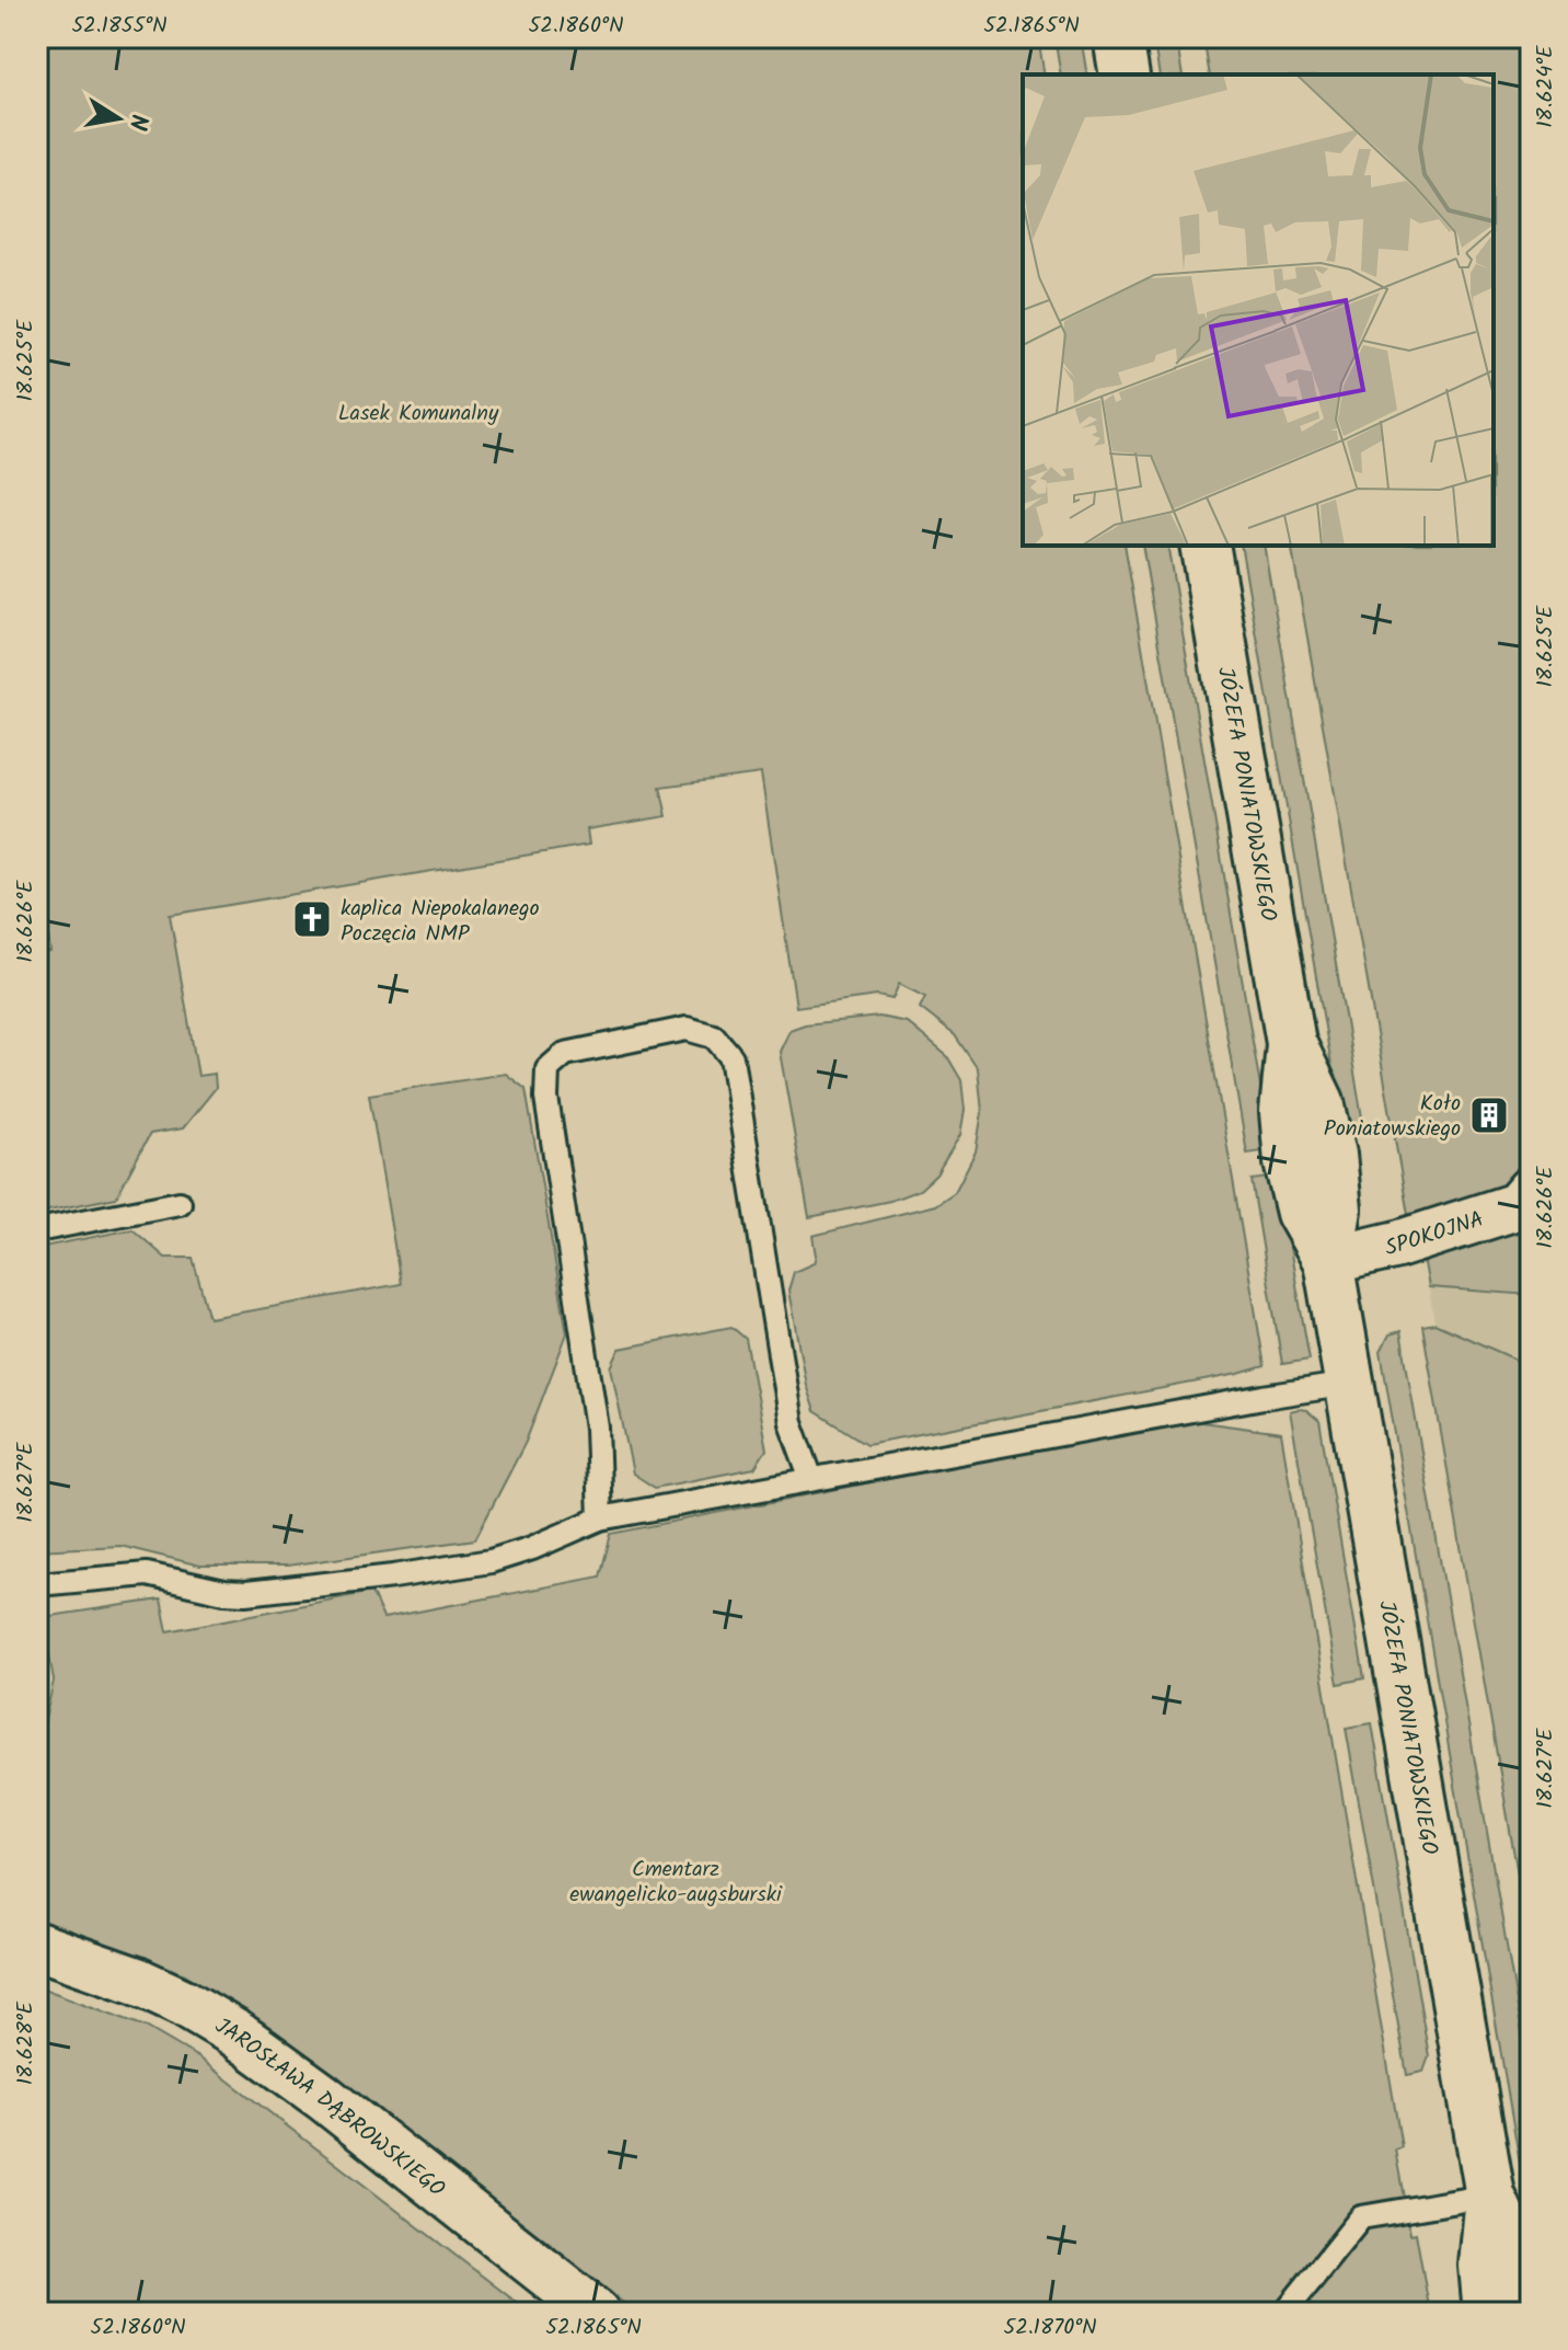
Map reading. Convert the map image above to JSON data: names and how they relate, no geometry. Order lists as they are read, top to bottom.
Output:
{
  "streets": {
    "street": ["JÓZEFA PONIATOWSKIEGO", "SPOKOJNA", "JAROSŁAWA DĄBROWSKIEGO"]
  },
  "crossings": [
    ["JÓZEFA PONIATOWSKIEGO", "SPOKOJNA"]
  ],
  "parks": ["Lasek Komunalny", "Cmentarz ewangelicko-augsburski"],
  "places": {
    "church": ["kaplica Niepokalanego Poczęcia NMP"],
    "building": ["Koło Poniatowskiego"]
  },
  "north": "right",
  "coordinates": [
    "52.1855°N",
    "52.1860°N",
    "52.1865°N",
    "18.624°E",
    "18.625°E",
    "18.626°E",
    "18.627°E",
    "18.628°E",
    "52.1870°N"
  ]
}
